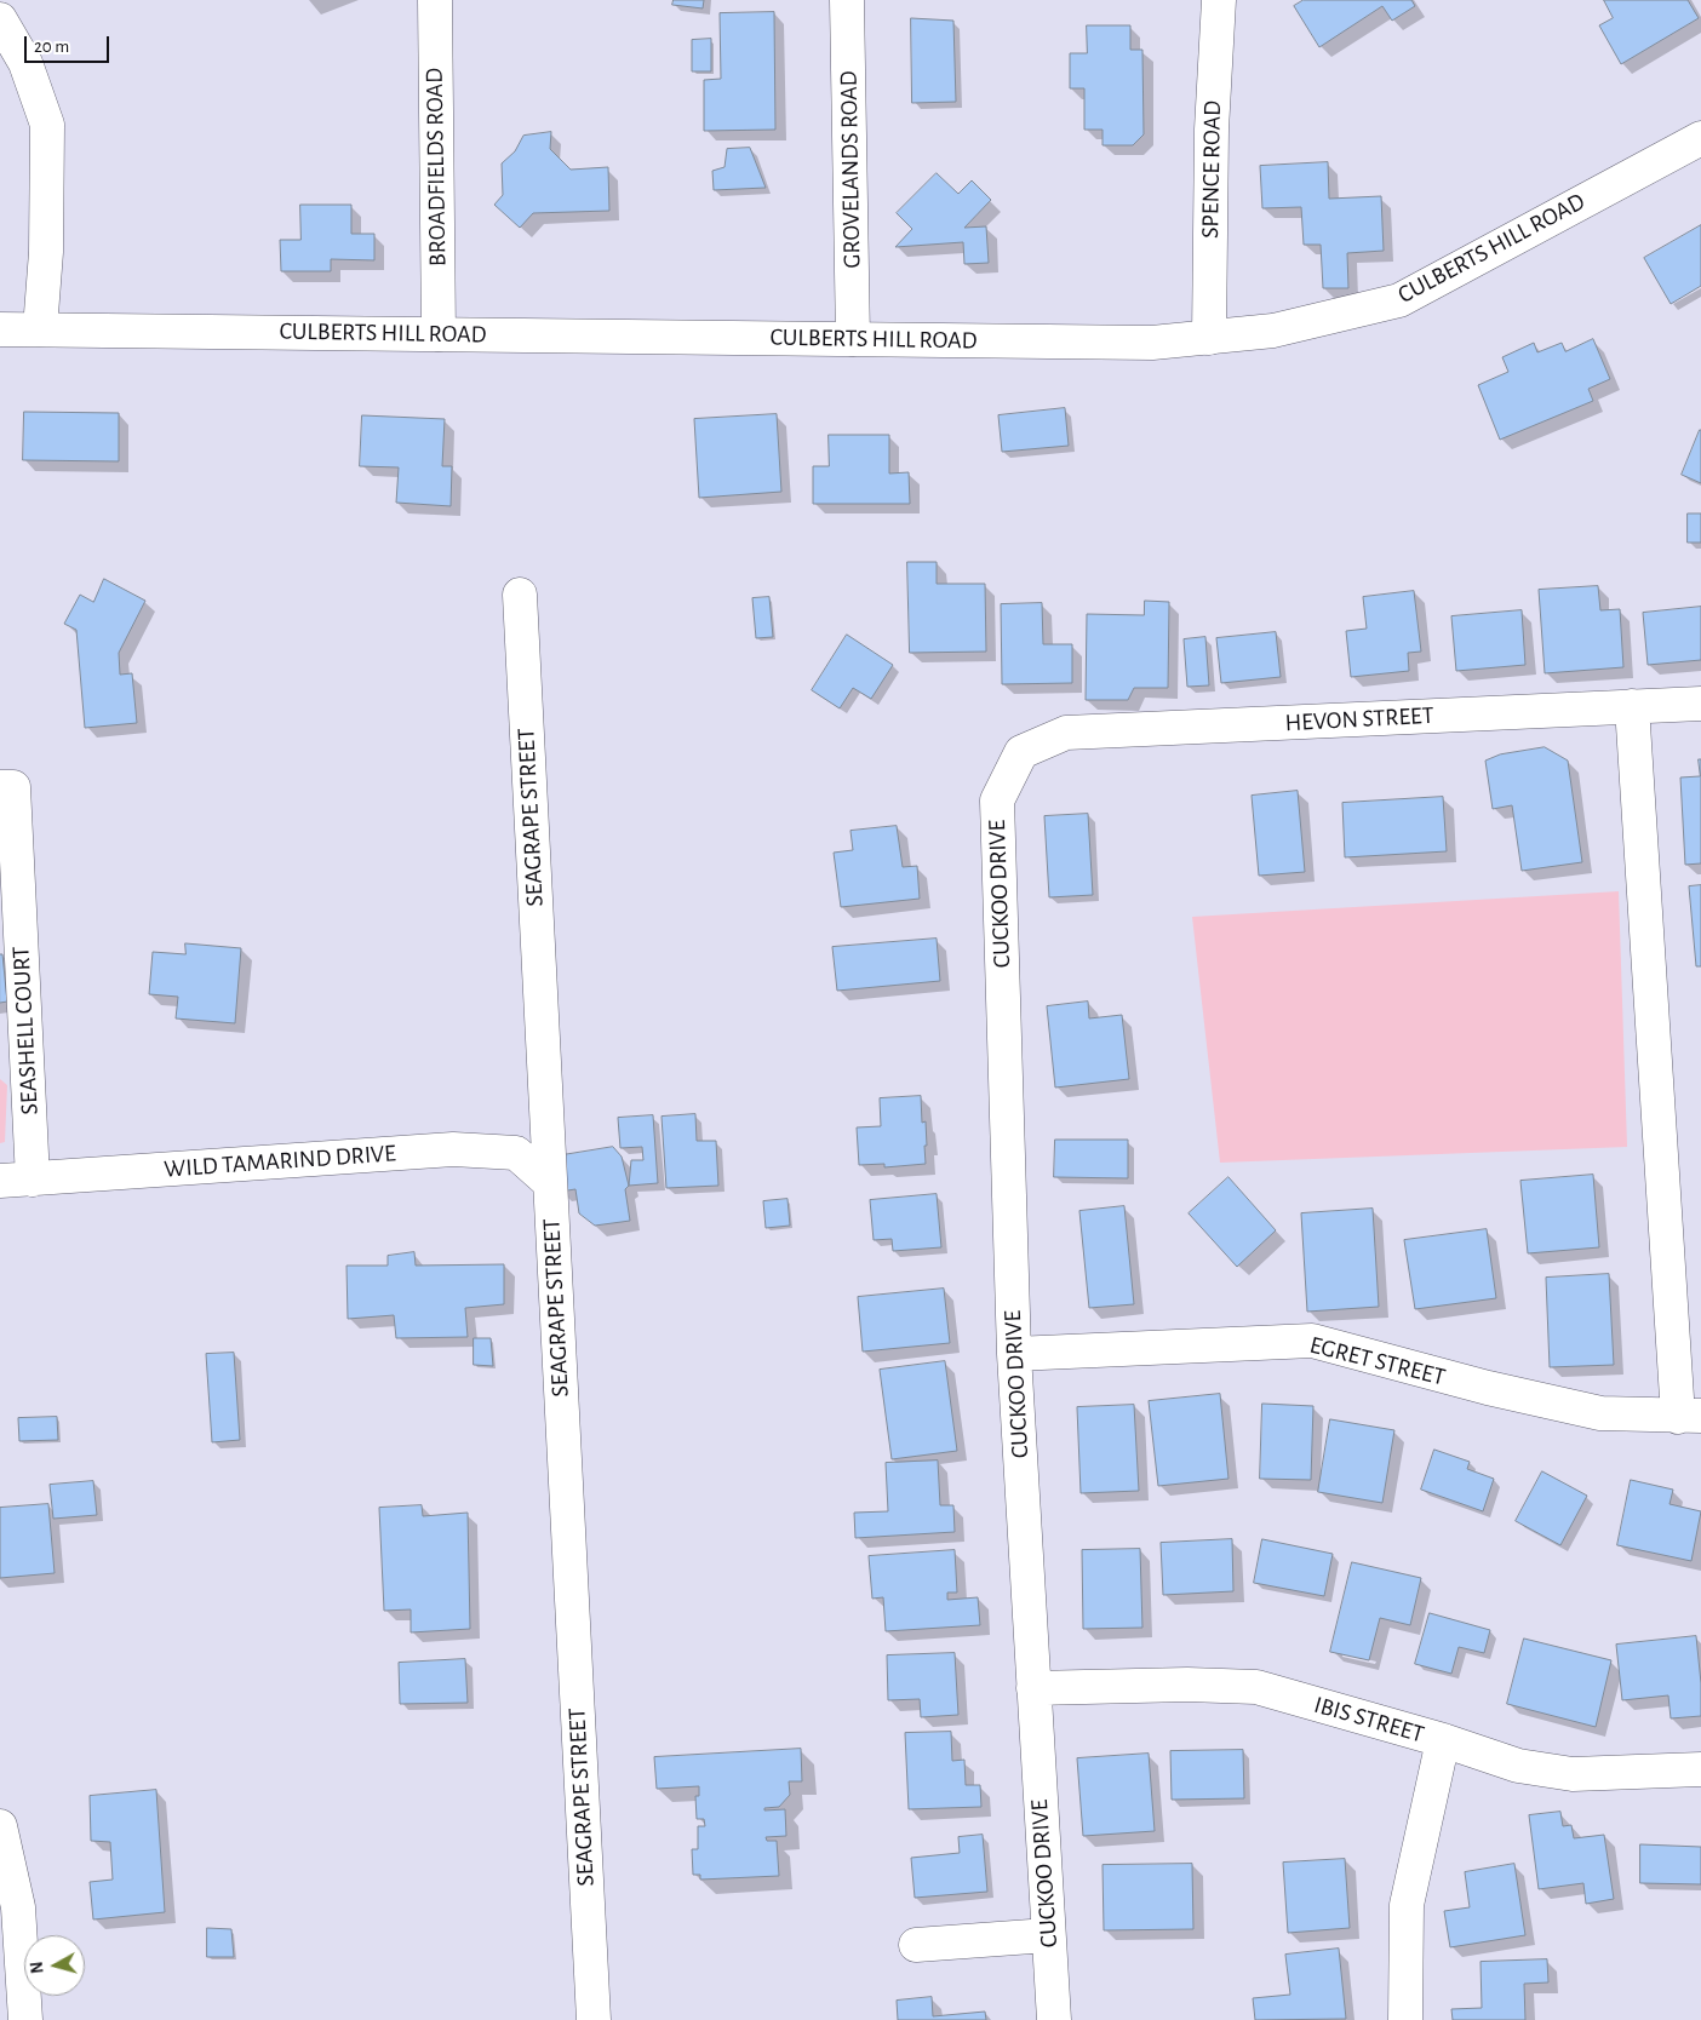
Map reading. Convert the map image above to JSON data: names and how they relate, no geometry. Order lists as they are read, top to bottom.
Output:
{
  "streets": {
    "street": [
      "BROADFIELDS ROAD",
      "GROVELANDS ROAD",
      "SPENCE ROAD",
      "CULBERTS HILL ROAD",
      "HEVON STREET",
      "SEAGRAPE STREET",
      "CUCKOO DRIVE",
      "SEASHELL COURT",
      "WILD TAMARIND DRIVE",
      "EGRET STREET",
      "IBIS STREET"
    ]
  },
  "crossings": [
    ["BROADFIELDS ROAD", "CULBERTS HILL ROAD"],
    ["GROVELANDS ROAD", "CULBERTS HILL ROAD"],
    ["SPENCE ROAD", "CULBERTS HILL ROAD"],
    ["HEVON STREET", "CUCKOO DRIVE"],
    ["SEAGRAPE STREET", "WILD TAMARIND DRIVE"],
    ["CUCKOO DRIVE", "EGRET STREET"],
    ["CUCKOO DRIVE", "IBIS STREET"],
    ["SEASHELL COURT", "WILD TAMARIND DRIVE"]
  ],
  "scale_bar": "20 m",
  "north": "left"
}
